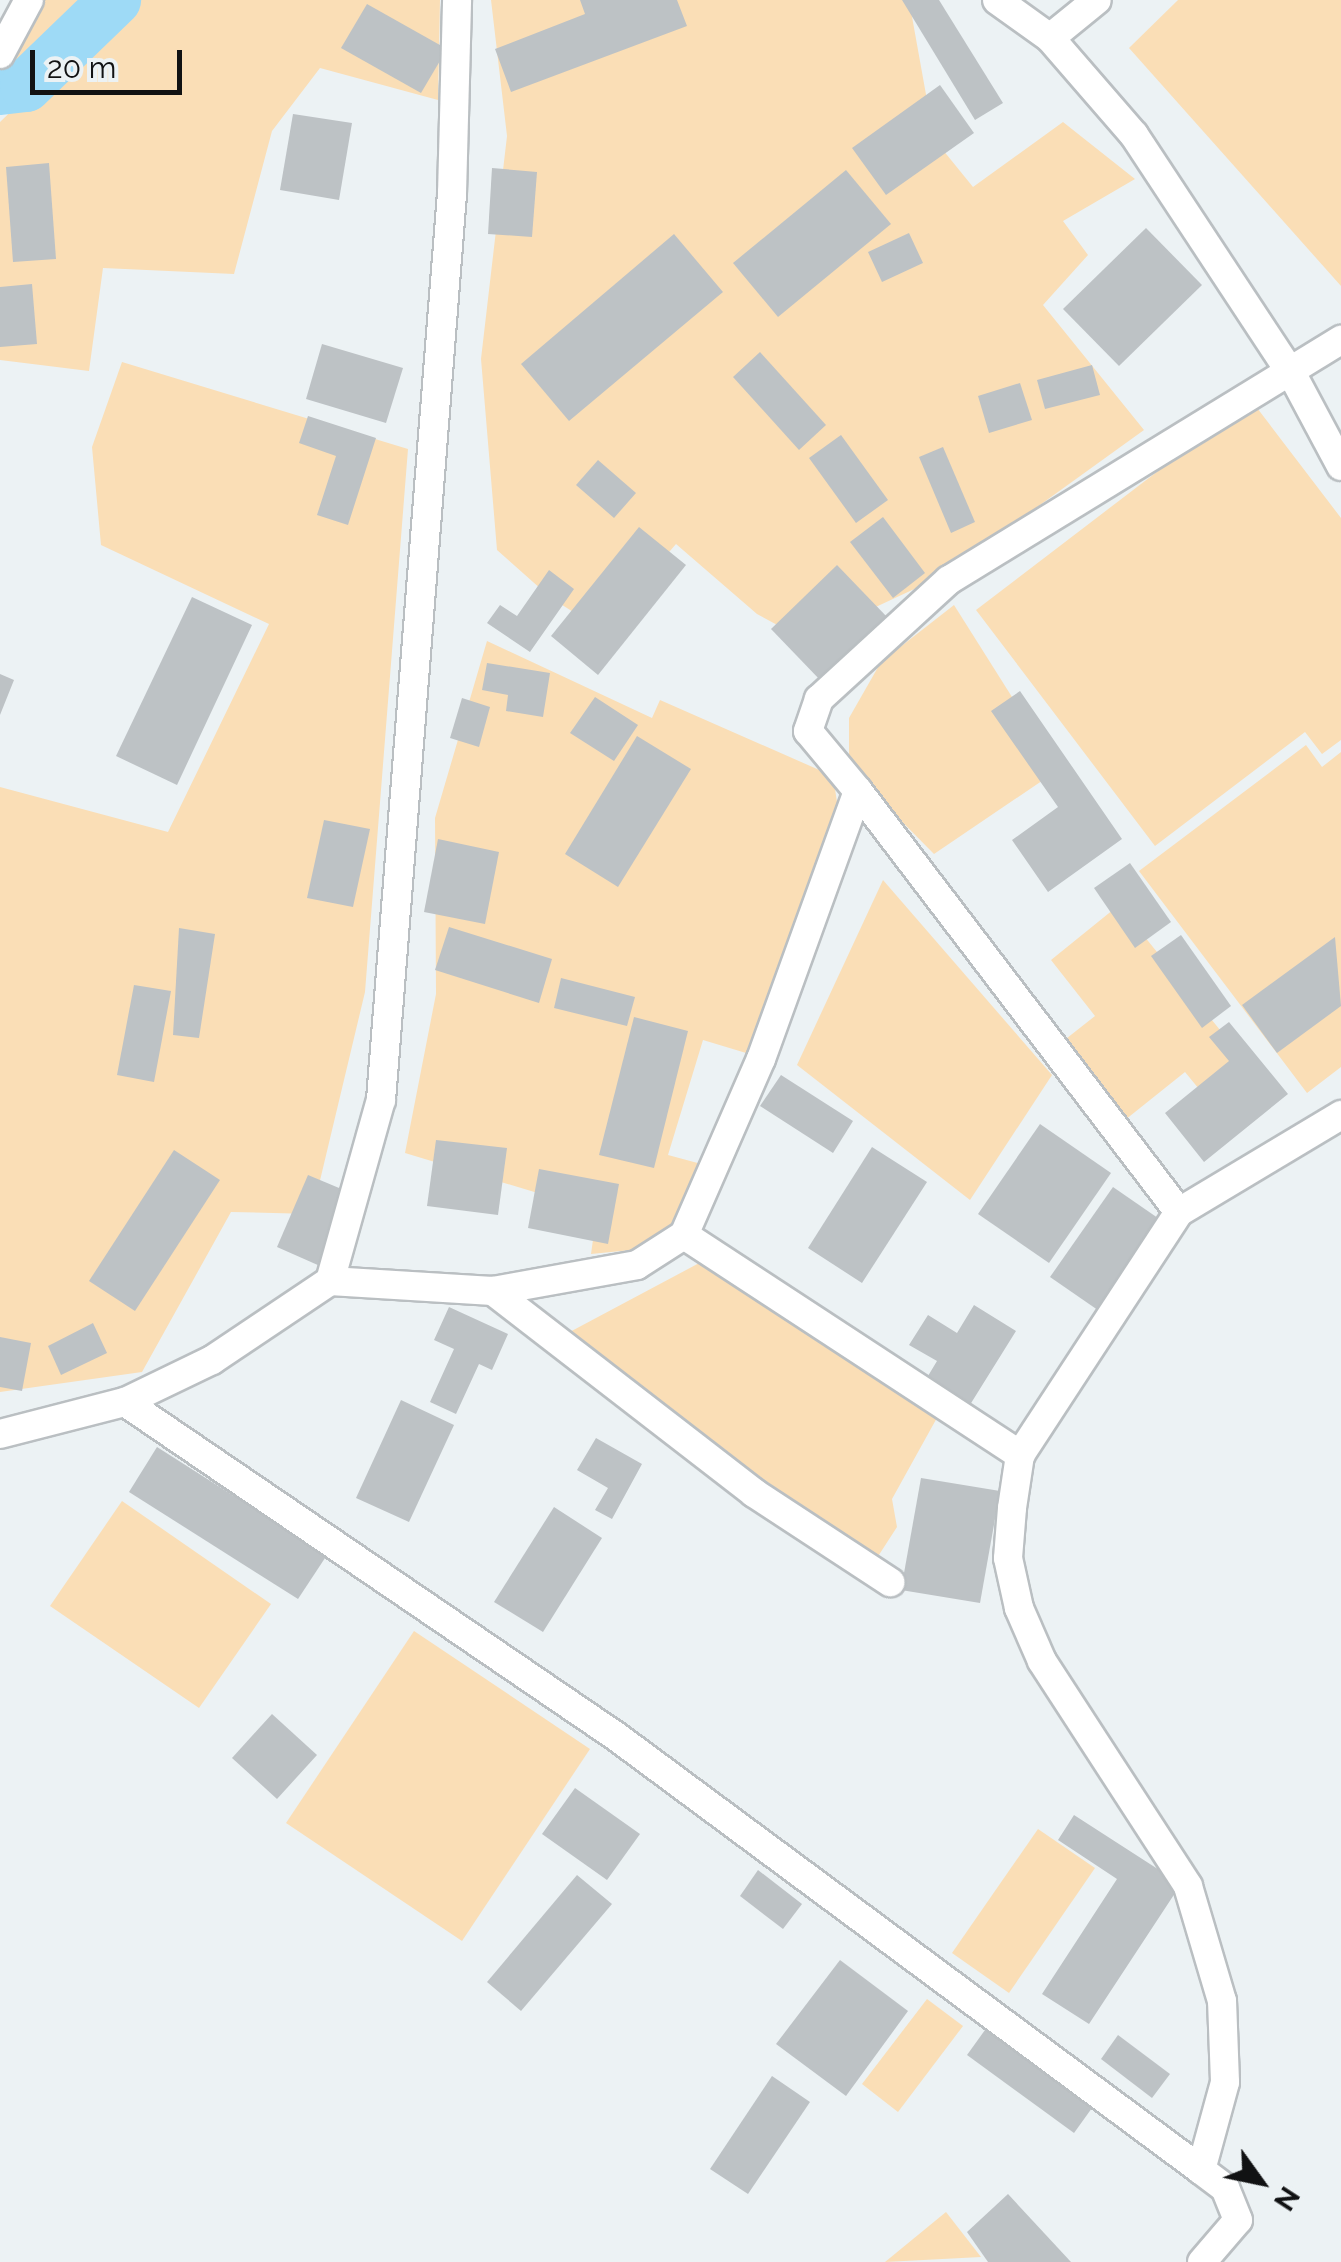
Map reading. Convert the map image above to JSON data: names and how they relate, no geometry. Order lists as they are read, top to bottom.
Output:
{
  "scale_bar": "20 m",
  "north": "bottom right"
}
